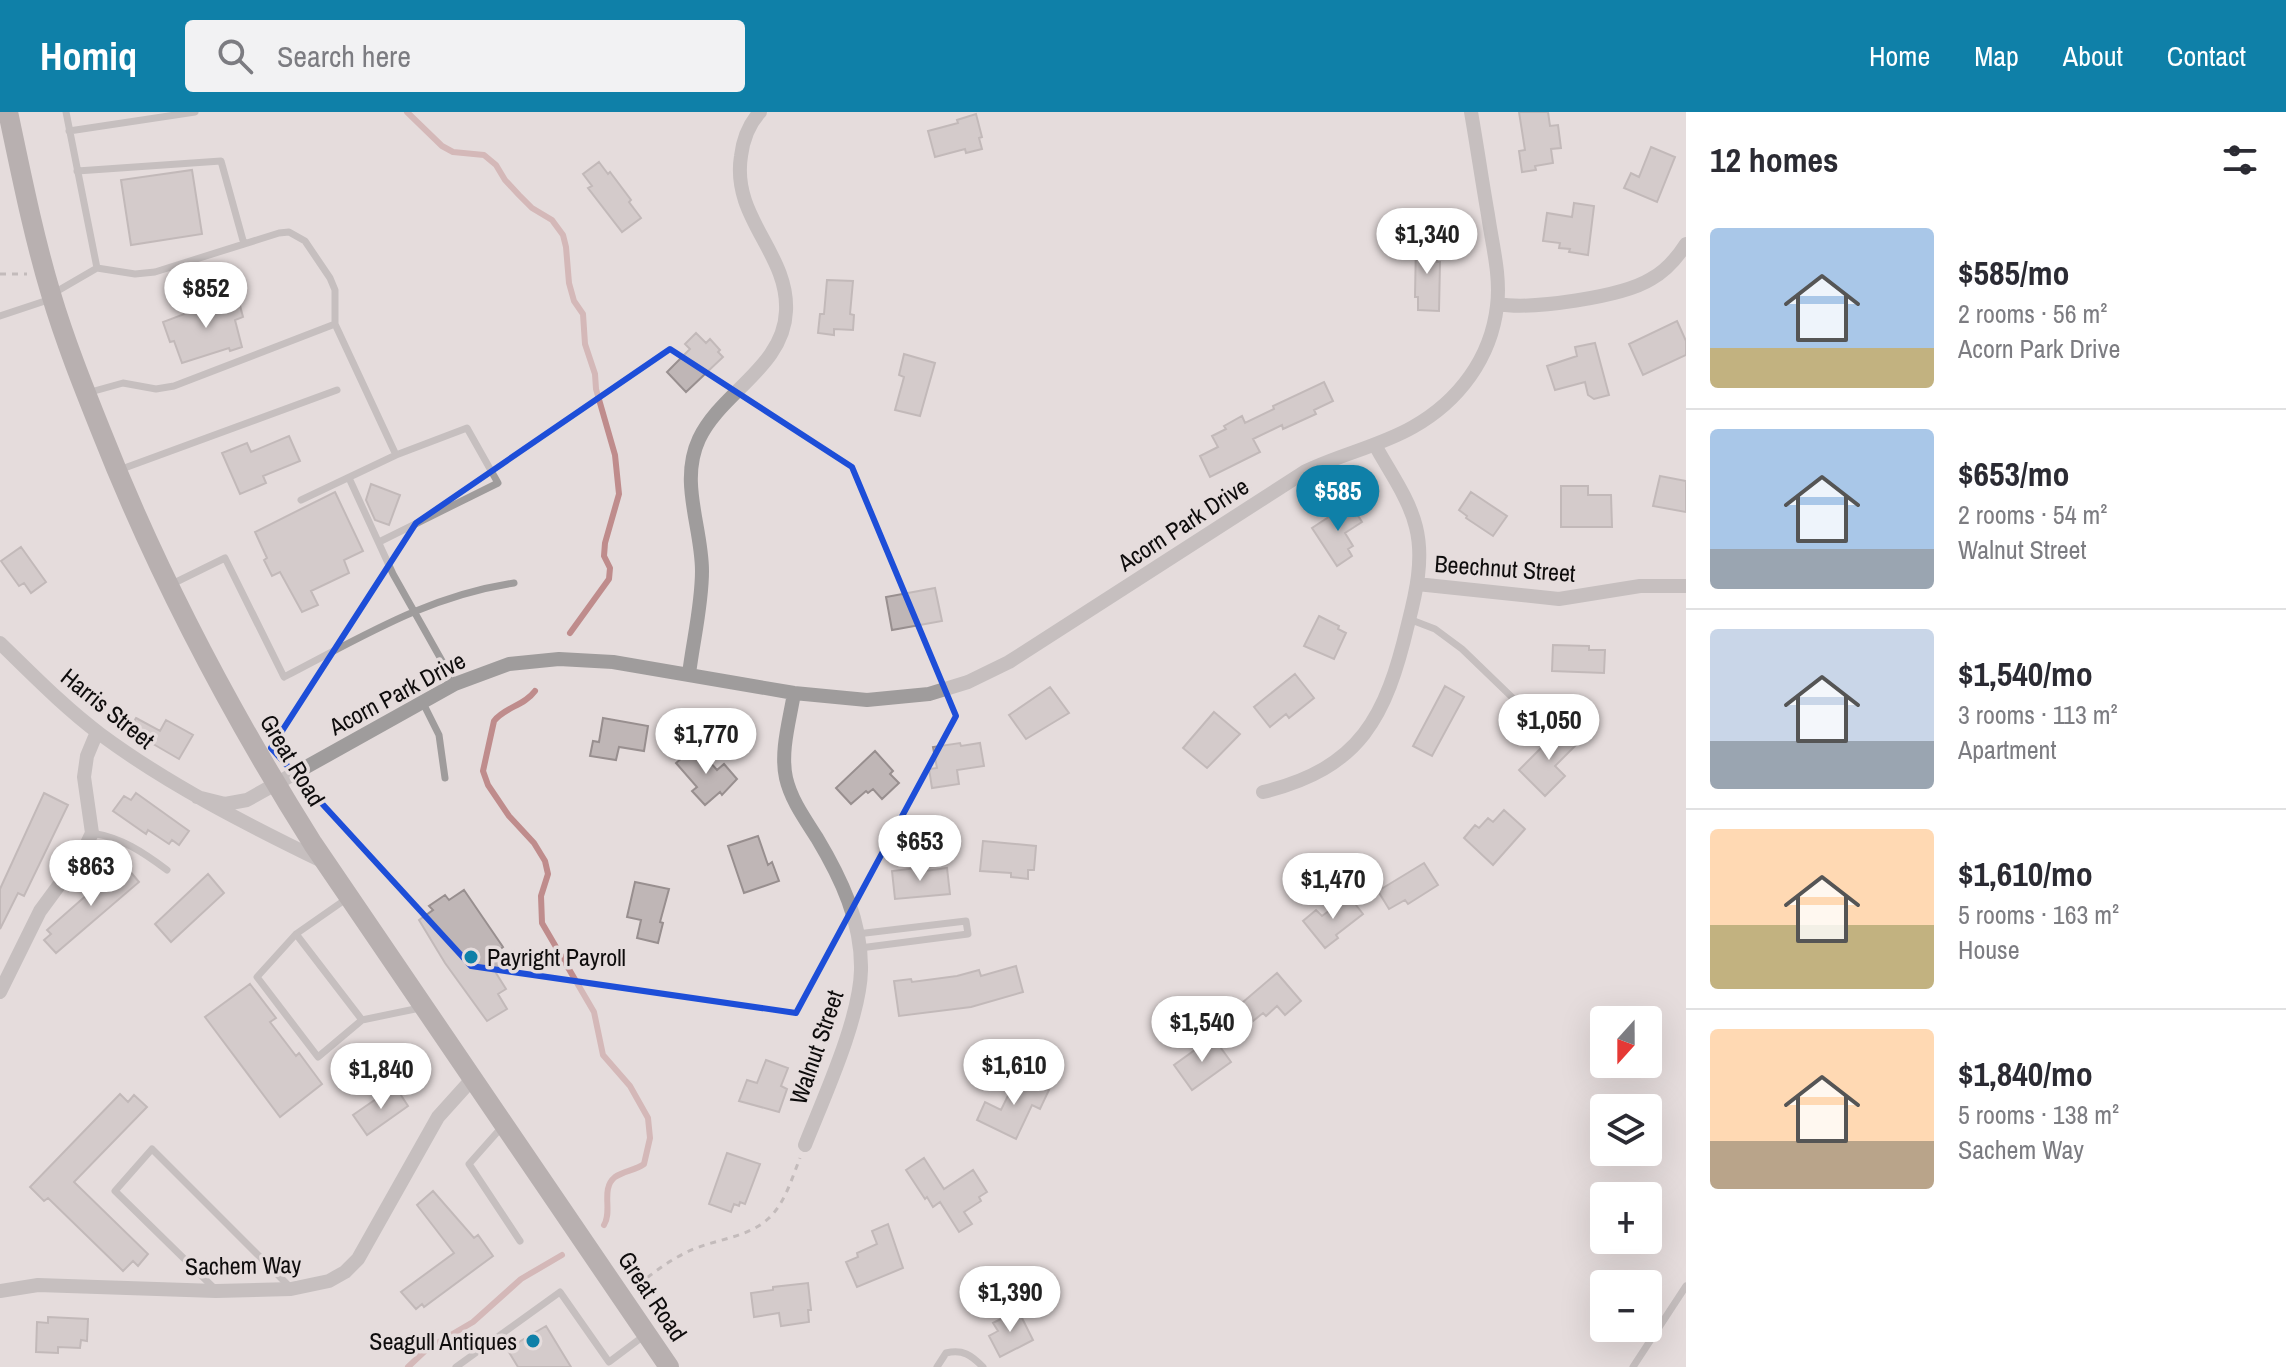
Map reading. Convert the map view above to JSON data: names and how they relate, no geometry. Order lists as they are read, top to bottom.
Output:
{
  "streets": {
    "main road": ["Great Road"],
    "street": [
      "Acorn Park Drive",
      "Beechnut Street",
      "Harris Street",
      "Walnut Street",
      "Sachem Way"
    ]
  },
  "crossings": [
    ["Acorn Park Drive", "Harris Street"],
    ["Acorn Park Drive", "Great Road"],
    ["Acorn Park Drive", "Walnut Street"],
    ["Harris Street", "Great Road"],
    ["Great Road", "Sachem Way"]
  ],
  "places": ["Payright Payroll", "Seagull Antiques"],
  "north": "bottom",
  "page": {
    "header": "Homiq",
    "search": "Search here",
    "nav": [
      "Home",
      "Map",
      "About",
      "Contact"
    ],
    "heading": "12 homes",
    "price": [
      "$1,340",
      "$852",
      "$585",
      "$1,050",
      "$1,770",
      "$653",
      "$863",
      "$1,470",
      "$1,540",
      "$1,610",
      "$1,840",
      "$1,390"
    ],
    "list": [
      {
        "name": "$585/mo",
        "note": "2 rooms · 56 m² · Acorn Park Drive"
      },
      {
        "name": "$653/mo",
        "note": "2 rooms · 54 m² · Walnut Street"
      },
      {
        "name": "$1,540/mo",
        "note": "3 rooms · 113 m² · Apartment"
      },
      {
        "name": "$1,610/mo",
        "note": "5 rooms · 163 m² · House"
      },
      {
        "name": "$1,840/mo",
        "note": "5 rooms · 138 m² · Sachem Way"
      }
    ],
    "map_buttons": ["+", "−"]
  }
}
